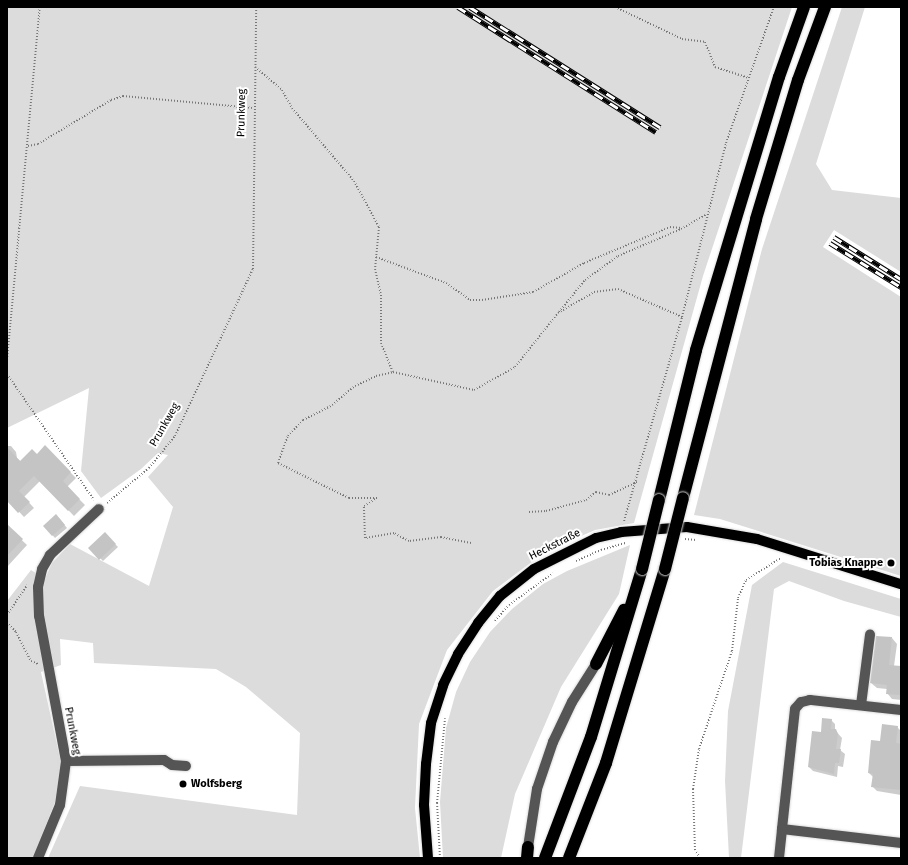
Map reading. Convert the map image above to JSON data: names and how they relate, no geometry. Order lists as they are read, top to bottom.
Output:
{
  "streets": {
    "main road": ["Heckstraße"],
    "street": ["Prunkweg"]
  },
  "places": ["Tobias Knappe", "Wolfsberg"]
}
